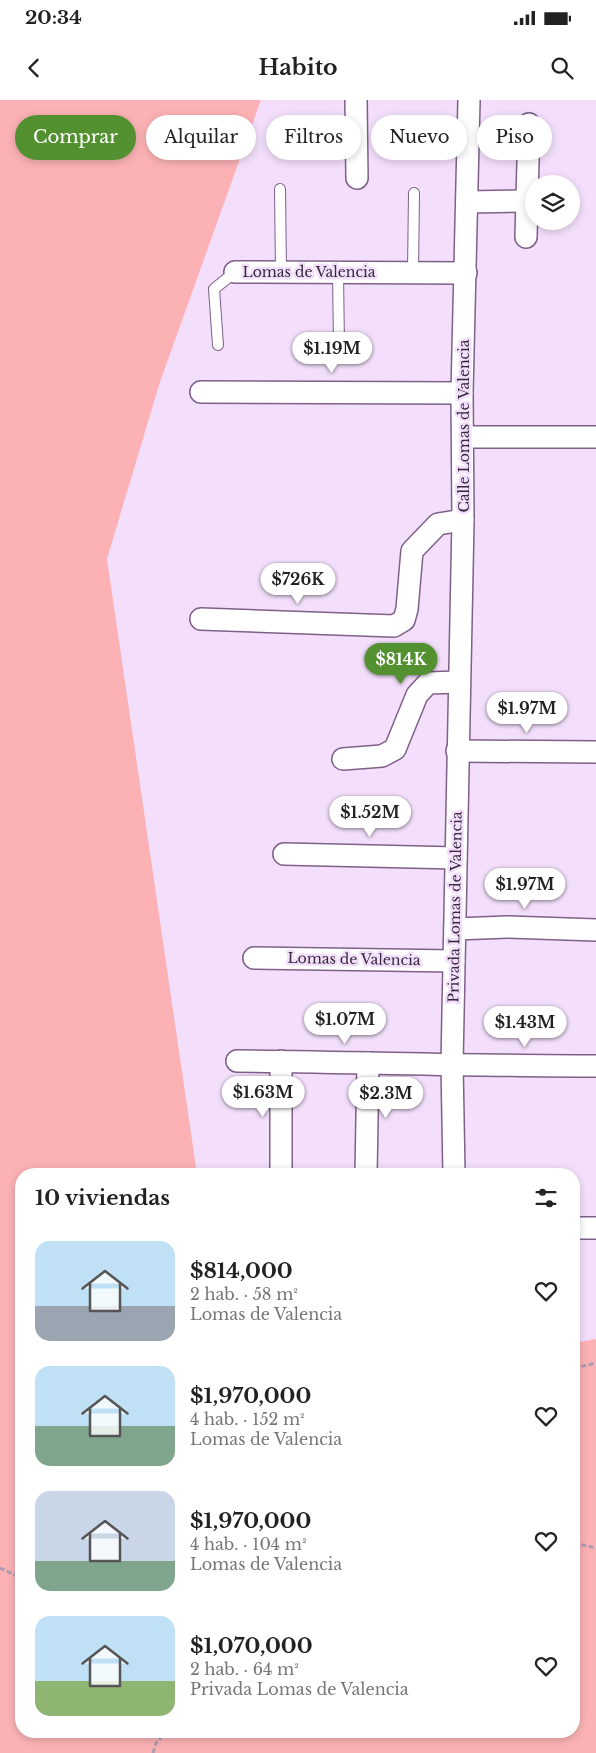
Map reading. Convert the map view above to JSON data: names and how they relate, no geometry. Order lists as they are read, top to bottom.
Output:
{
  "streets": {
    "street": ["Lomas de Valencia", "Calle Lomas de Valencia", "Privada Lomas de Valencia"]
  },
  "crossings": [
    ["Lomas de Valencia", "Calle Lomas de Valencia"],
    ["Lomas de Valencia", "Privada Lomas de Valencia"],
    ["Calle Lomas de Valencia", "Privada Lomas de Valencia"]
  ],
  "page": {
    "status": "20:34",
    "header": "Habito",
    "chip": [
      "Comprar",
      "Alquilar",
      "Filtros",
      "Nuevo",
      "Piso"
    ],
    "price": [
      "$1.19M",
      "$726K",
      "$814K",
      "$1.97M",
      "$1.52M",
      "$1.97M",
      "$1.07M",
      "$1.43M",
      "$1.63M",
      "$2.3M"
    ],
    "heading": "10 viviendas",
    "list": [
      {
        "name": "$814,000",
        "note": "2 hab. · 58 m² · Lomas de Valencia"
      },
      {
        "name": "$1,970,000",
        "note": "4 hab. · 152 m² · Lomas de Valencia"
      },
      {
        "name": "$1,970,000",
        "note": "4 hab. · 104 m² · Lomas de Valencia"
      },
      {
        "name": "$1,070,000",
        "note": "2 hab. · 64 m² · Privada Lomas de Valencia"
      }
    ]
  }
}
